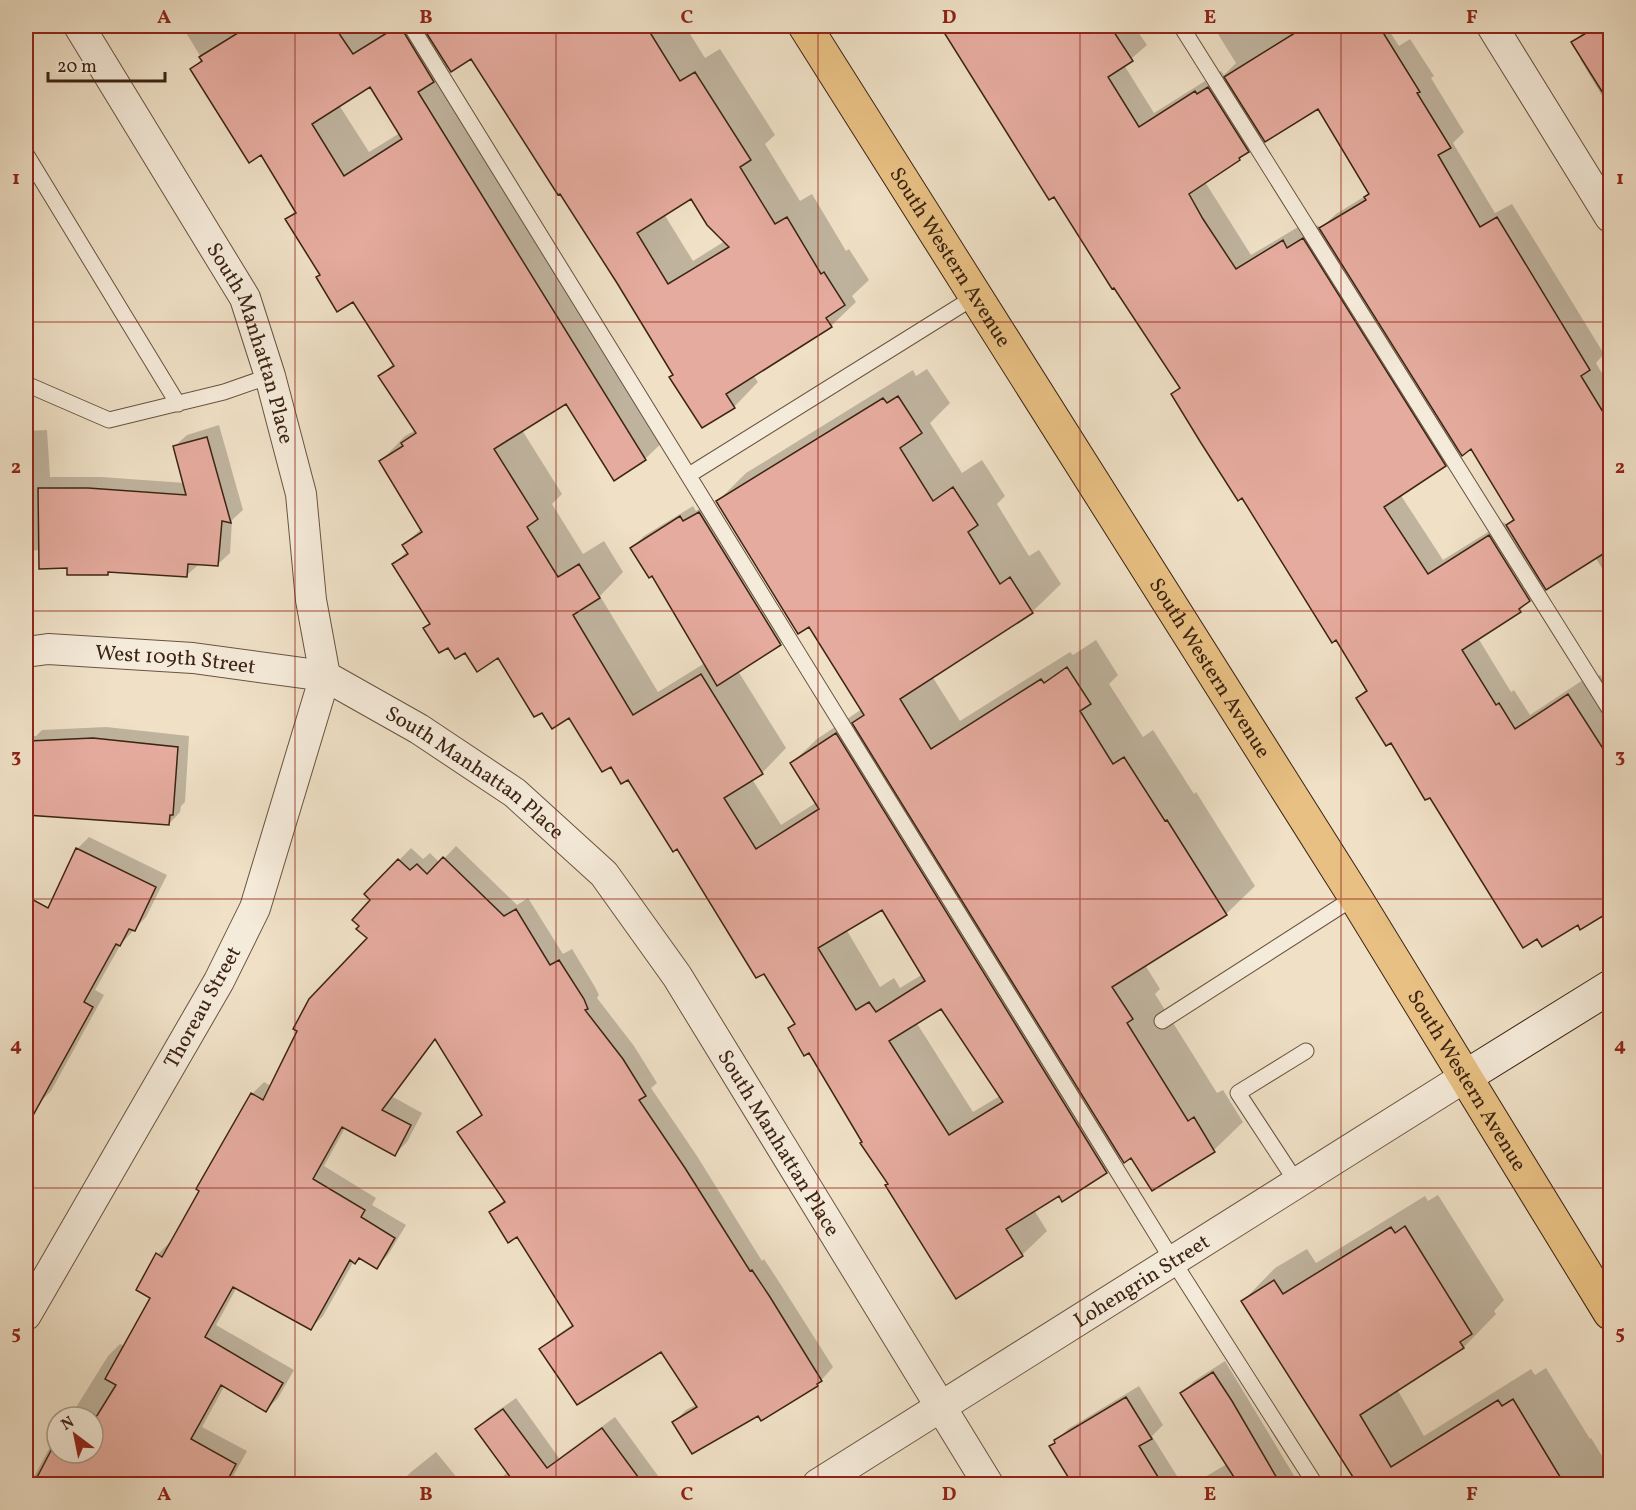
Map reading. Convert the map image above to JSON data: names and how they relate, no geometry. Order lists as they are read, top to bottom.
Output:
{
  "streets": {
    "main road": ["South Western Avenue"],
    "street": [
      "South Manhattan Place",
      "West 109th Street",
      "Thoreau Street",
      "Lohengrin Street"
    ]
  },
  "crossings": [
    ["South Western Avenue", "Lohengrin Street"],
    ["South Manhattan Place", "West 109th Street"],
    ["South Manhattan Place", "Thoreau Street"],
    ["South Manhattan Place", "Lohengrin Street"],
    ["West 109th Street", "Thoreau Street"]
  ],
  "scale_bar": "20 m",
  "north": "top left",
  "grid": {
    "columns": [
      "A",
      "B",
      "C",
      "D",
      "E",
      "F"
    ],
    "rows": [
      "1",
      "2",
      "3",
      "4",
      "5"
    ]
  }
}
